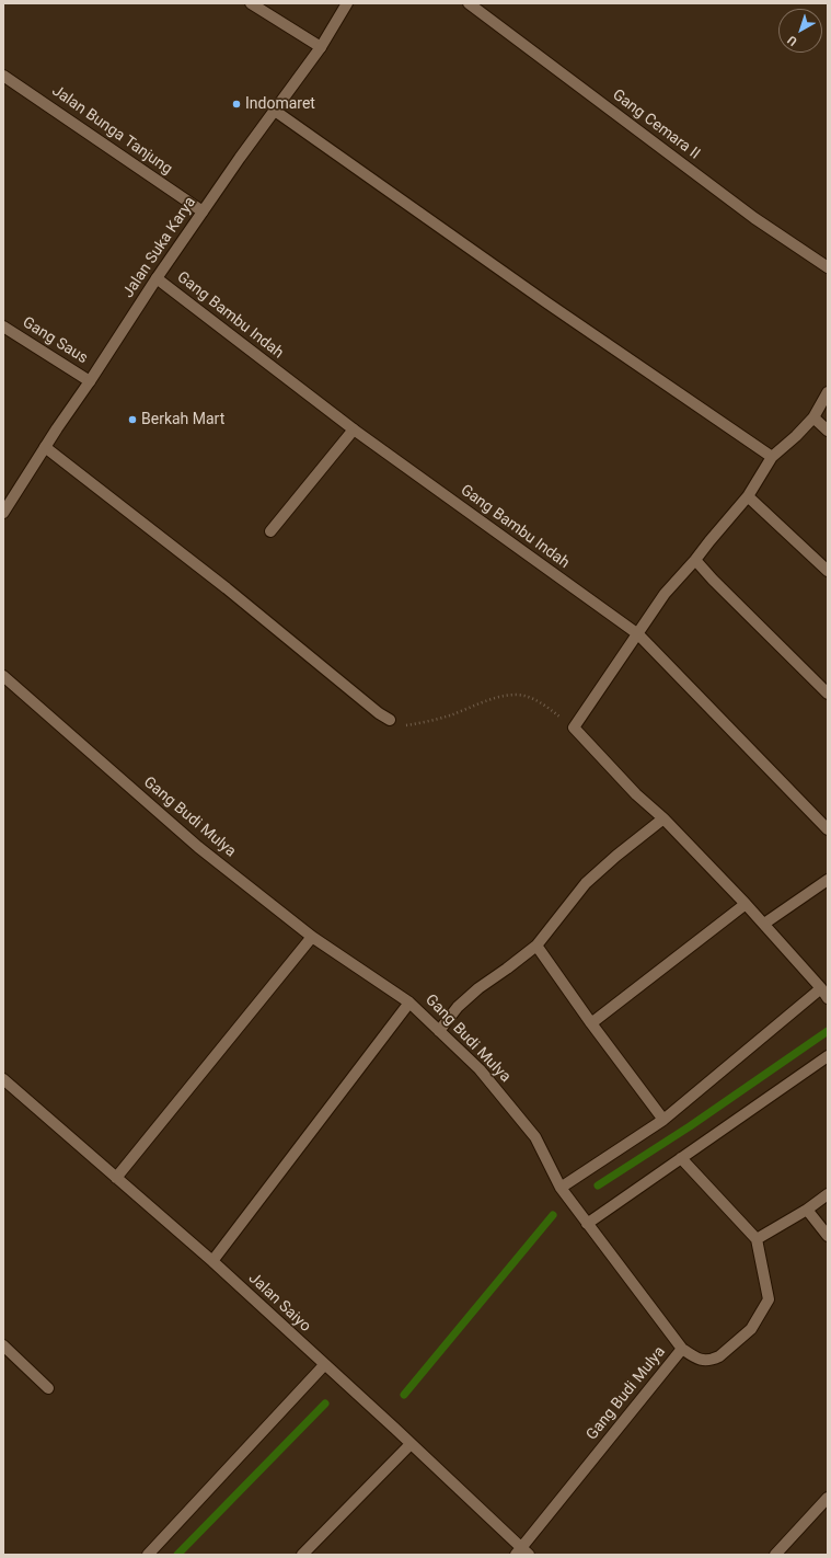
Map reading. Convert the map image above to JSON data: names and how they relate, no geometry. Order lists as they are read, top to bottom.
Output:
{
  "streets": {
    "street": [
      "Gang Cemara II",
      "Jalan Bunga Tanjung",
      "Jalan Suka Karya",
      "Gang Bambu Indah",
      "Gang Saus",
      "Gang Budi Mulya",
      "Jalan Saiyo"
    ]
  },
  "crossings": [
    ["Jalan Bunga Tanjung", "Jalan Suka Karya"],
    ["Jalan Suka Karya", "Gang Bambu Indah"],
    ["Jalan Suka Karya", "Gang Saus"],
    ["Gang Budi Mulya", "Jalan Saiyo"]
  ],
  "places": ["Indomaret", "Berkah Mart"],
  "north": "bottom left"
}
